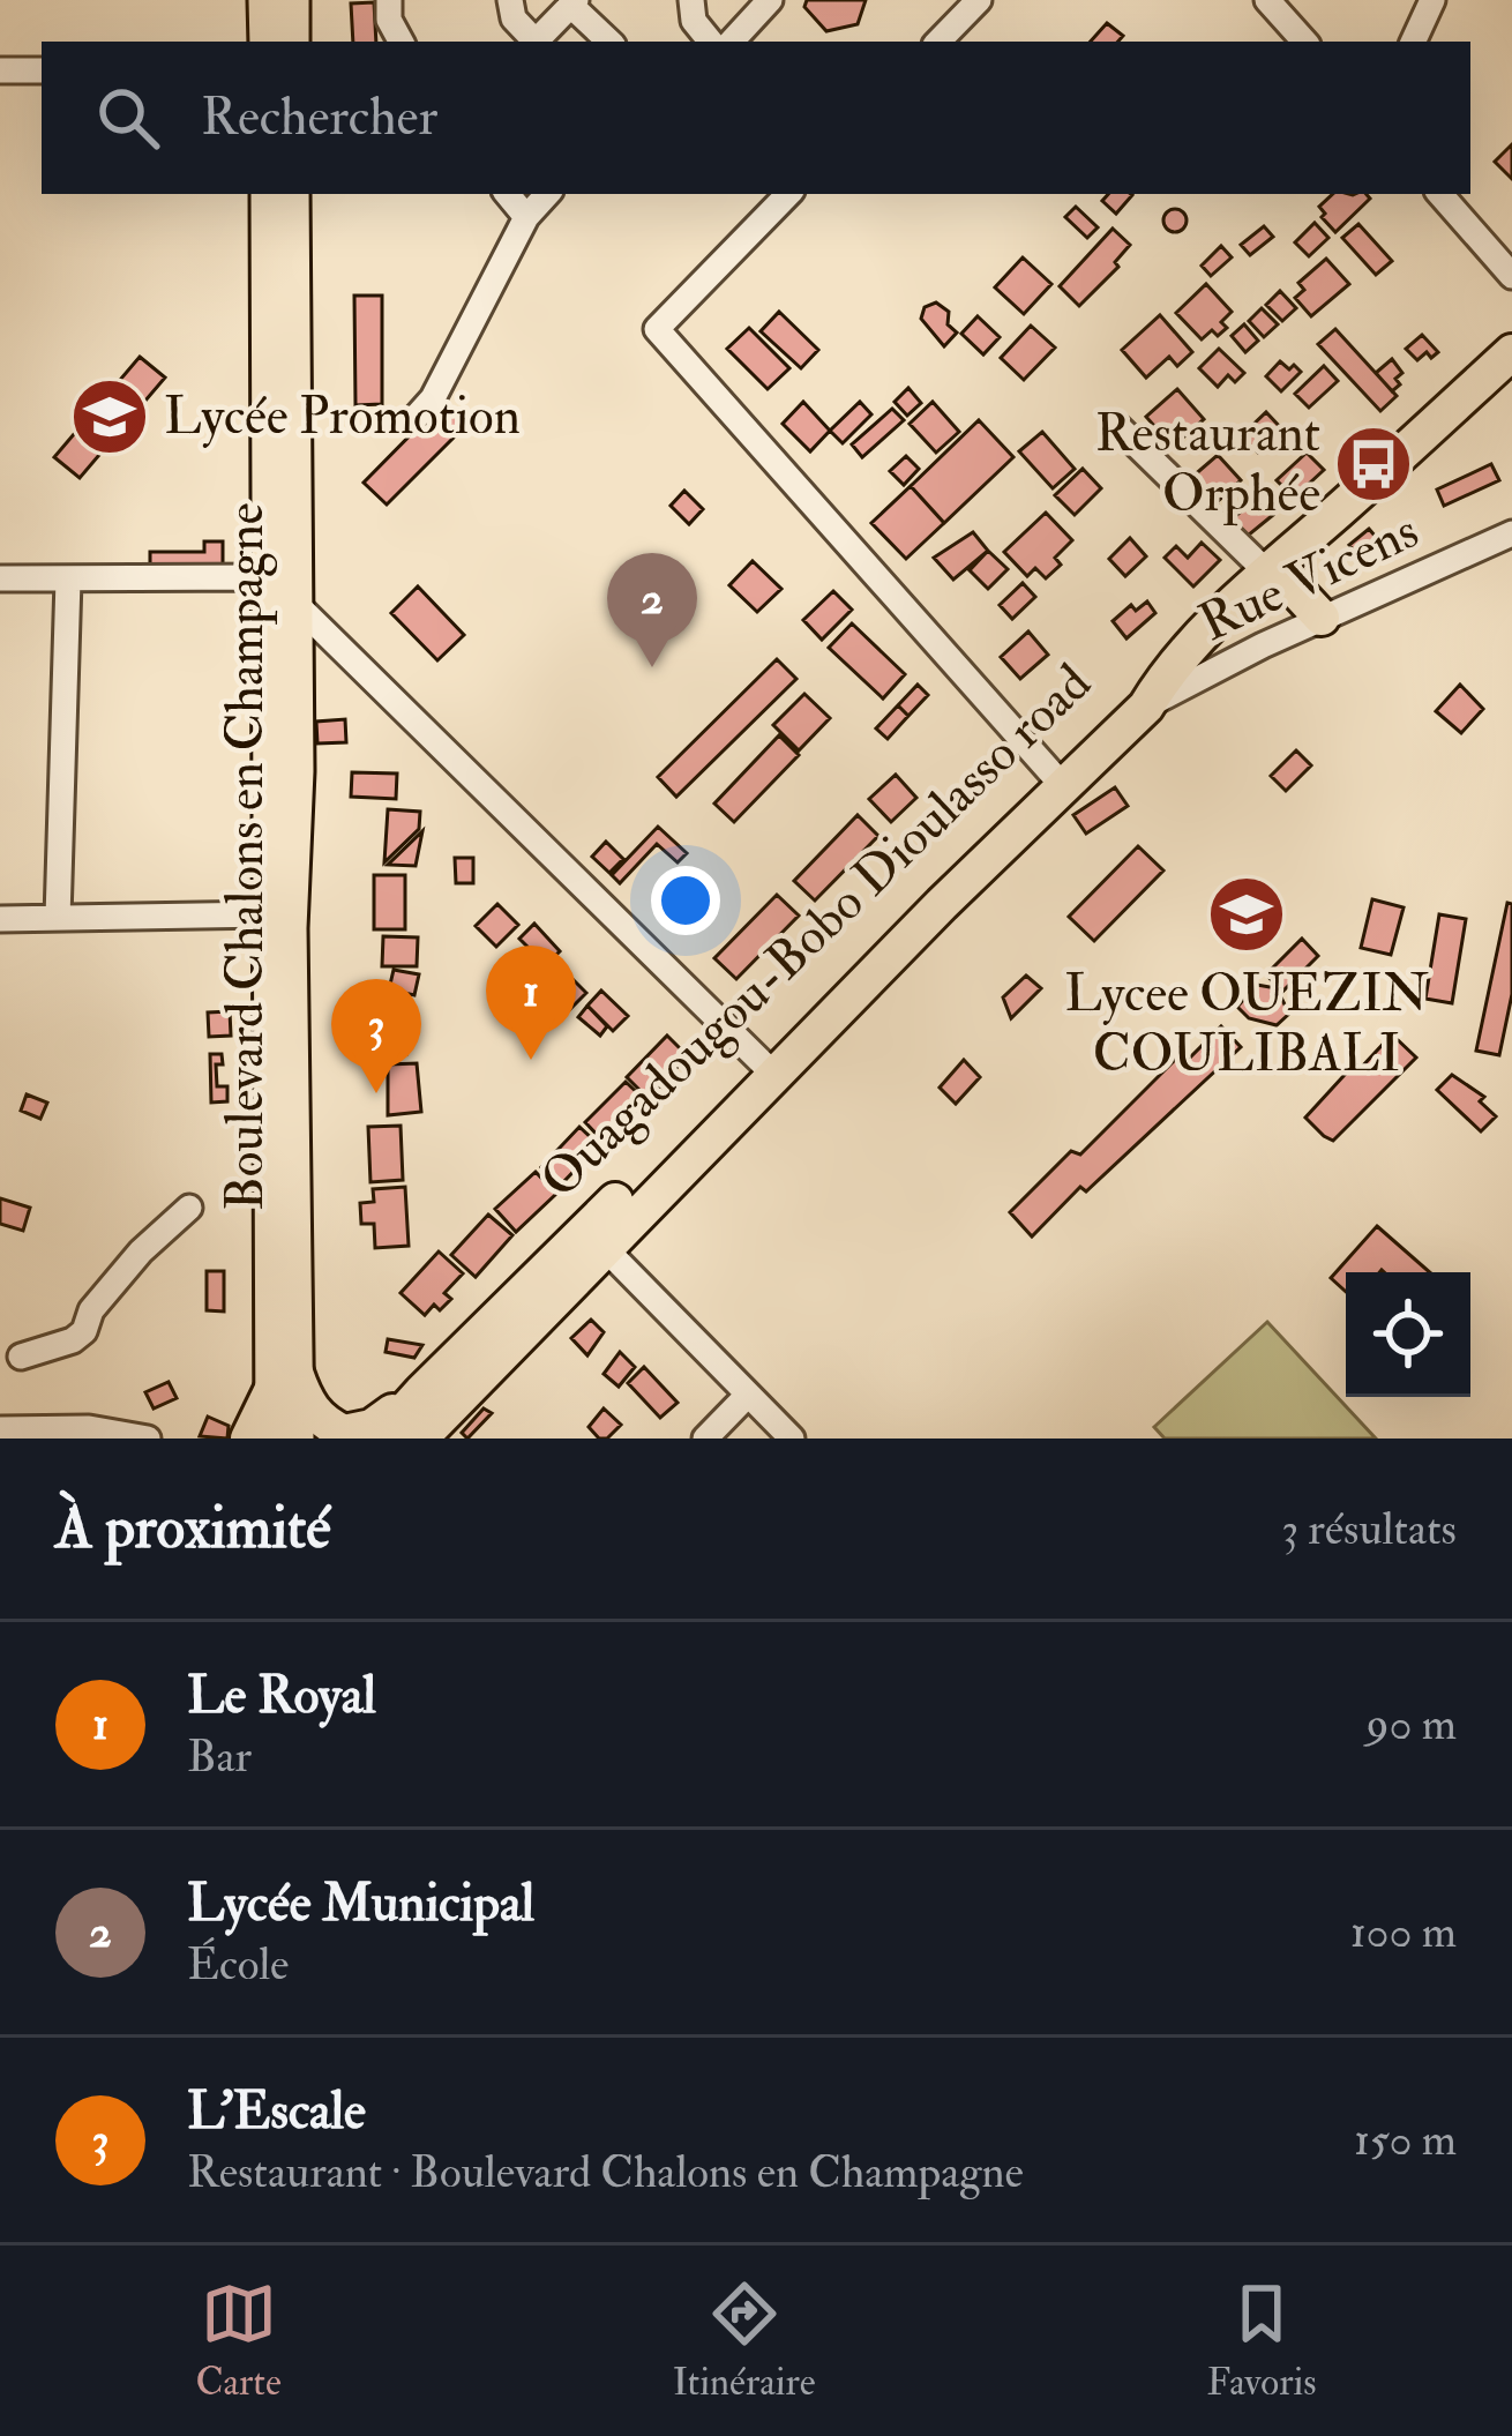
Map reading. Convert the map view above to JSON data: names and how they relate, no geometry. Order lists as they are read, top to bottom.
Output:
{
  "streets": {
    "highway": ["Ouagadougou-Bobo Dioulasso road"],
    "main road": ["Boulevard Chalons en Champagne"],
    "street": ["Rue Vicens"]
  },
  "crossings": [
    ["Rue Vicens", "Ouagadougou-Bobo Dioulasso road"]
  ],
  "places": {
    "school or university": ["Lycée Promotion", "Lycee OUEZIN COULIBALI"],
    "bus stop": ["Restaurant Orphée"]
  },
  "page": {
    "search": "Rechercher",
    "pins": ["2", "1", "3"],
    "heading": ["À proximité", "3 résultats"],
    "list": [
      {
        "mark": "1",
        "name": "Le Royal",
        "note": "Bar",
        "value": "90 m"
      },
      {
        "mark": "2",
        "name": "Lycée Municipal",
        "note": "École",
        "value": "100 m"
      },
      {
        "mark": "3",
        "name": "L'Escale",
        "note": "Restaurant · Boulevard Chalons en Champagne",
        "value": "150 m"
      }
    ],
    "nav": ["Carte", "Itinéraire", "Favoris"]
  }
}
